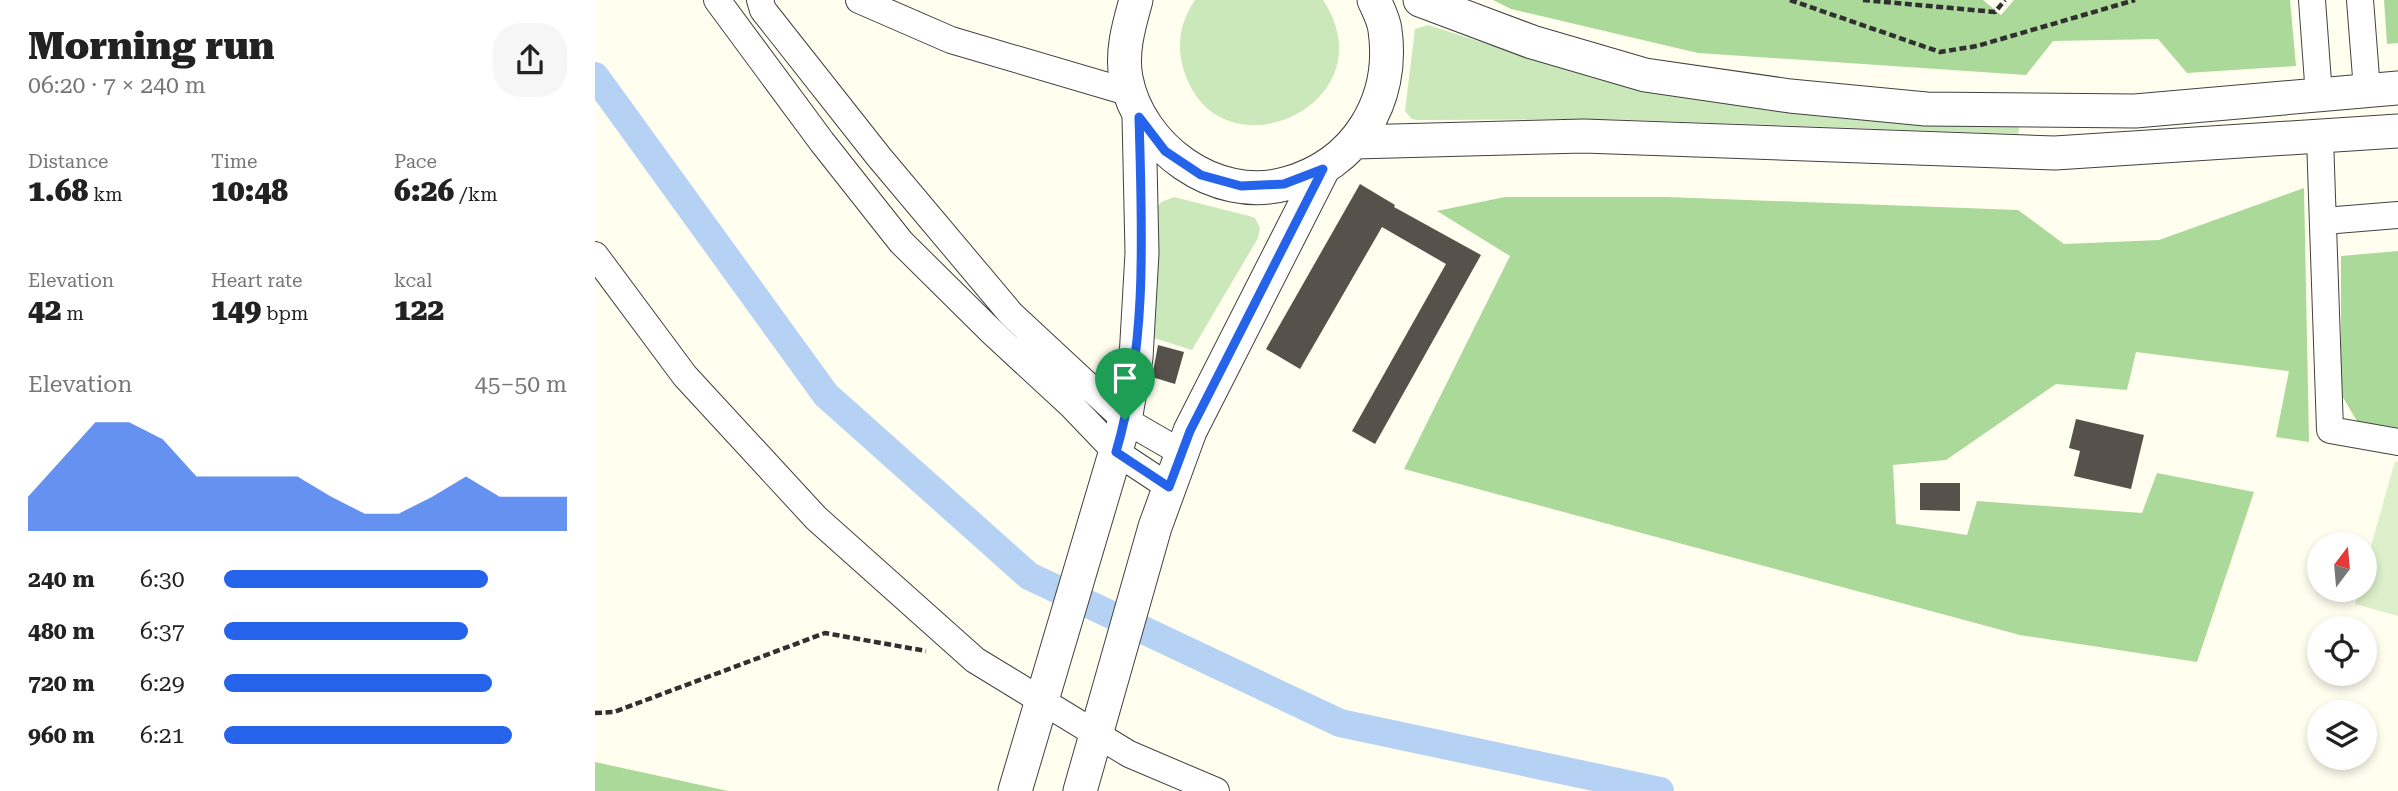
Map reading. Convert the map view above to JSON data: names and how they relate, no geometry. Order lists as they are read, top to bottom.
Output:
{
  "north": "top",
  "page": {
    "heading": ["Morning run", "06:20 · 7 × 240 m"],
    "stats": [
      ["Distance", "1.68 km"],
      ["Time", "10:48"],
      ["Pace", "6:26 /km"],
      ["Elevation", "42 m"],
      ["Heart rate", "149 bpm"],
      ["kcal", "122"]
    ],
    "chart": ["Elevation", "45–50 m"],
    "list": [
      {
        "name": "240 m",
        "note": "6:30"
      },
      {
        "name": "480 m",
        "note": "6:37"
      },
      {
        "name": "720 m",
        "note": "6:29"
      },
      {
        "name": "960 m",
        "note": "6:21"
      }
    ]
  }
}
